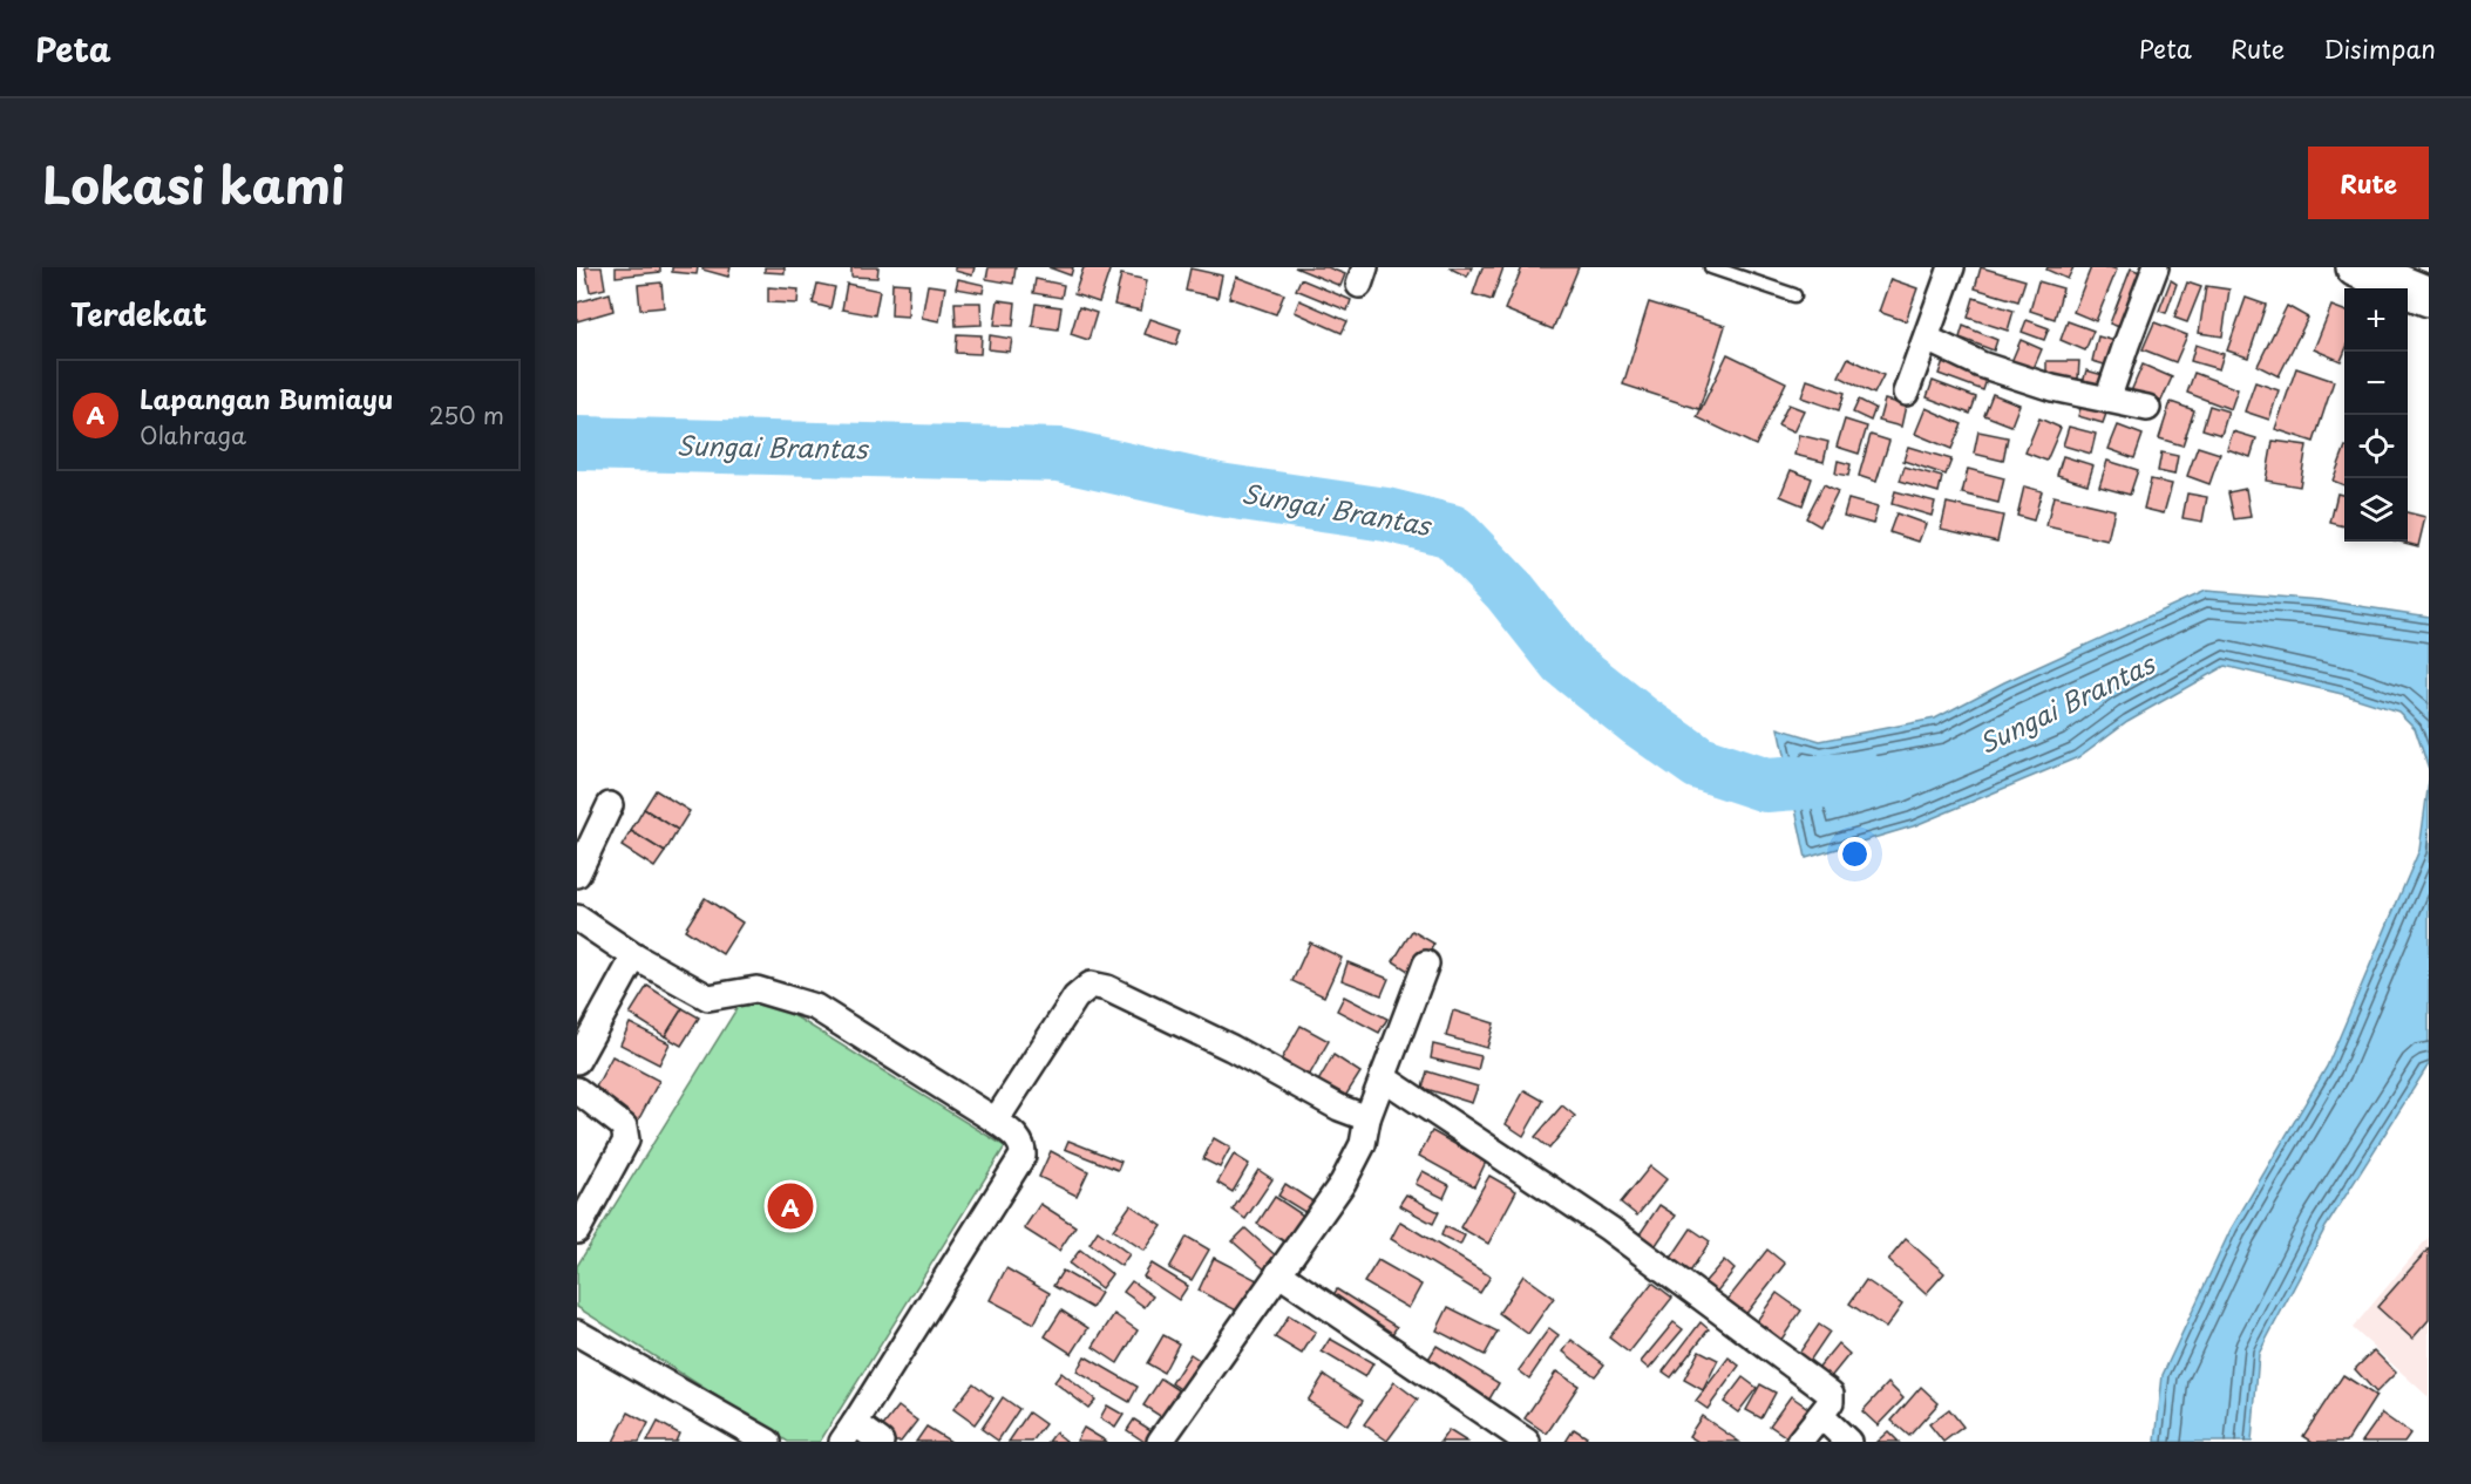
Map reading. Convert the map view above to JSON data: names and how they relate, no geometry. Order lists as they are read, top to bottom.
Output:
{
  "water": ["Sungai Brantas"],
  "page": {
    "header": "Peta",
    "nav": ["Peta", "Rute", "Disimpan"],
    "title": "Lokasi kami",
    "buttons": "Rute",
    "heading": "Terdekat",
    "map_buttons": ["+", "−"],
    "list": [
      {
        "mark": "A",
        "name": "Lapangan Bumiayu",
        "note": "Olahraga",
        "value": "250 m"
      }
    ],
    "pins": "A"
  }
}
